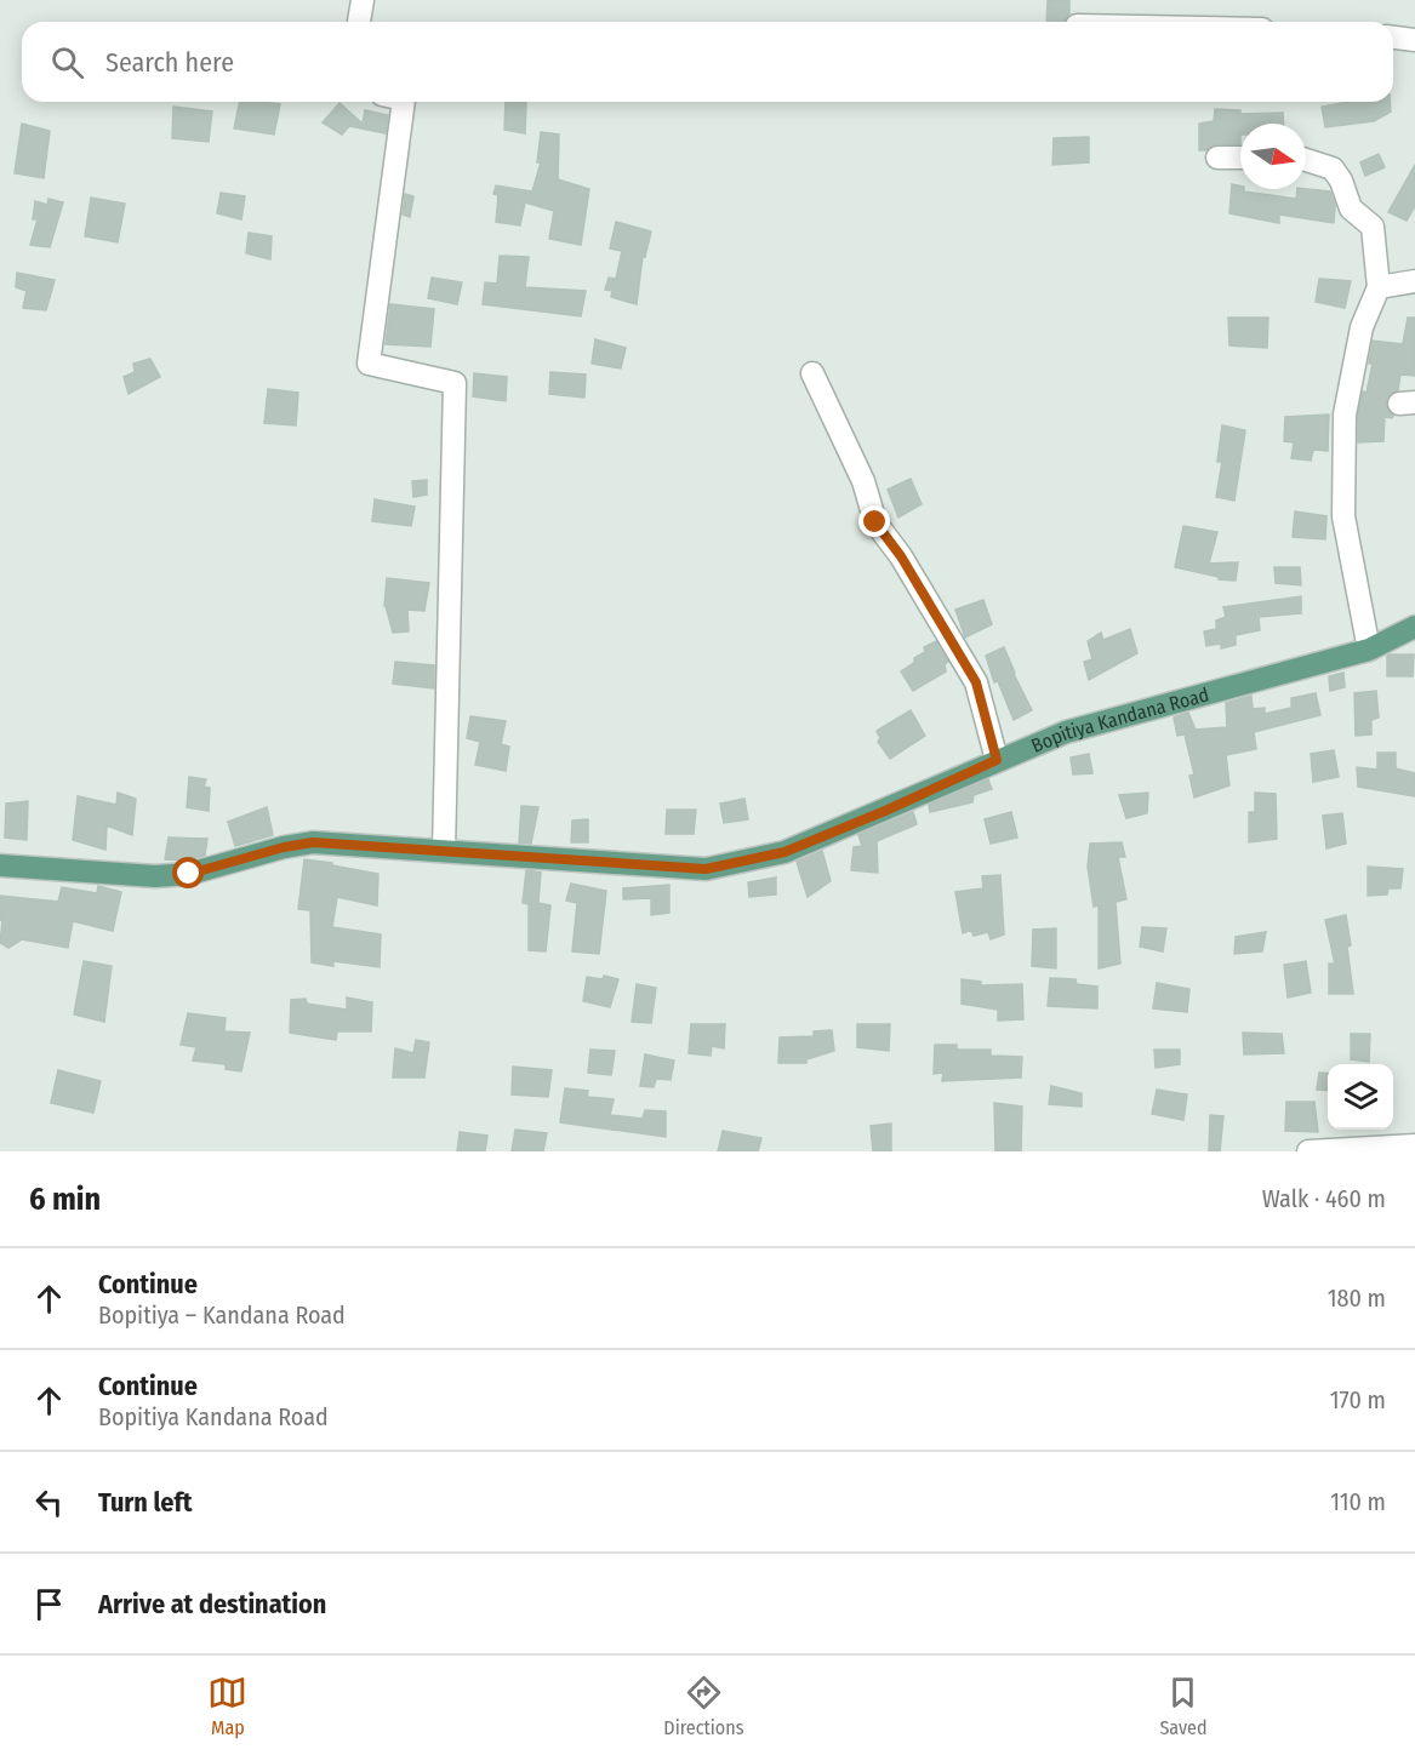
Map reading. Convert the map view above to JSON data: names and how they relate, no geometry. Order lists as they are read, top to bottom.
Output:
{
  "streets": {
    "main road": ["Bopitiya Kandana Road"]
  },
  "north": "right",
  "page": {
    "search": "Search here",
    "heading": ["6 min", "Walk · 460 m"],
    "list": [
      ["Continue", "Bopitiya – Kandana Road", "180 m"],
      ["Continue", "Bopitiya Kandana Road", "170 m"],
      ["Turn left", "110 m"],
      "Arrive at destination"
    ],
    "nav": ["Map", "Directions", "Saved"]
  }
}
